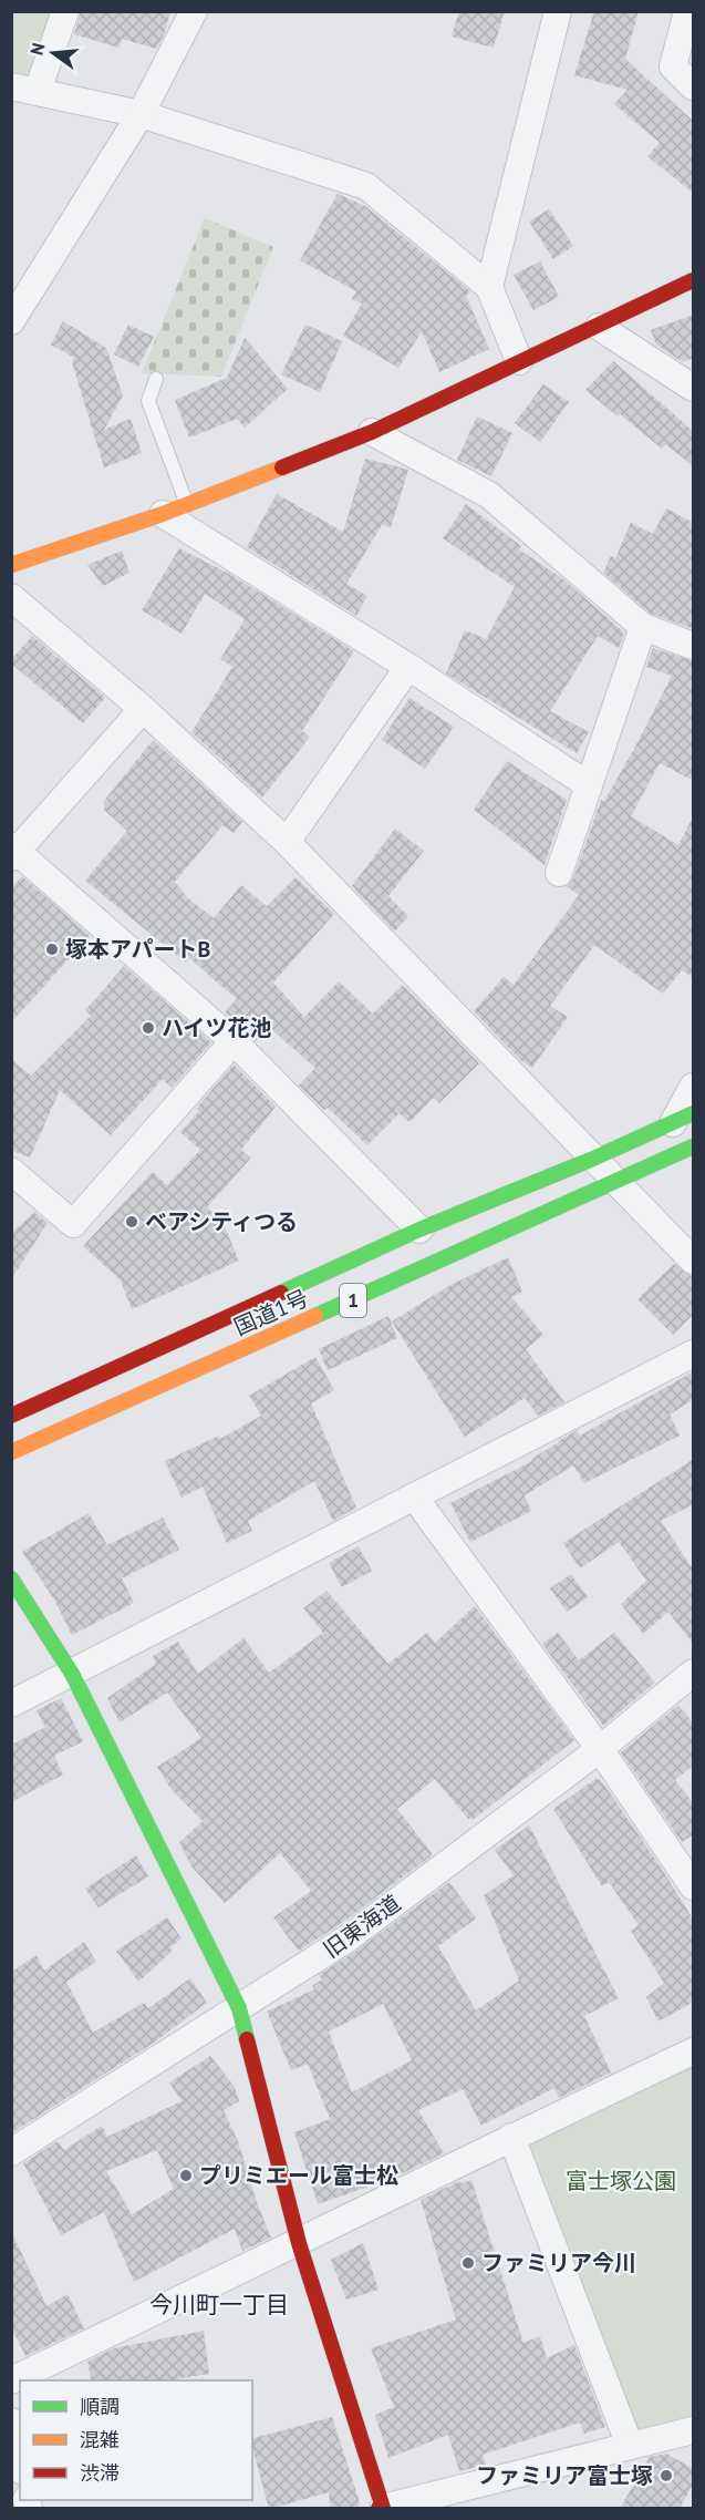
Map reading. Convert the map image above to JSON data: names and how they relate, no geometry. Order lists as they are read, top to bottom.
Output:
{
  "streets": {
    "main road": ["1", "国道1号"],
    "street": ["旧東海道"]
  },
  "districts": ["今川町一丁目"],
  "parks": ["富士塚公園"],
  "places": [
    "塚本アパートB",
    "ハイツ花池",
    "ベアシティつる",
    "プリミエール富士松",
    "ファミリア今川",
    "ファミリア富士塚"
  ],
  "legend": ["順調", "混雑", "渋滞"],
  "north": "left"
}
